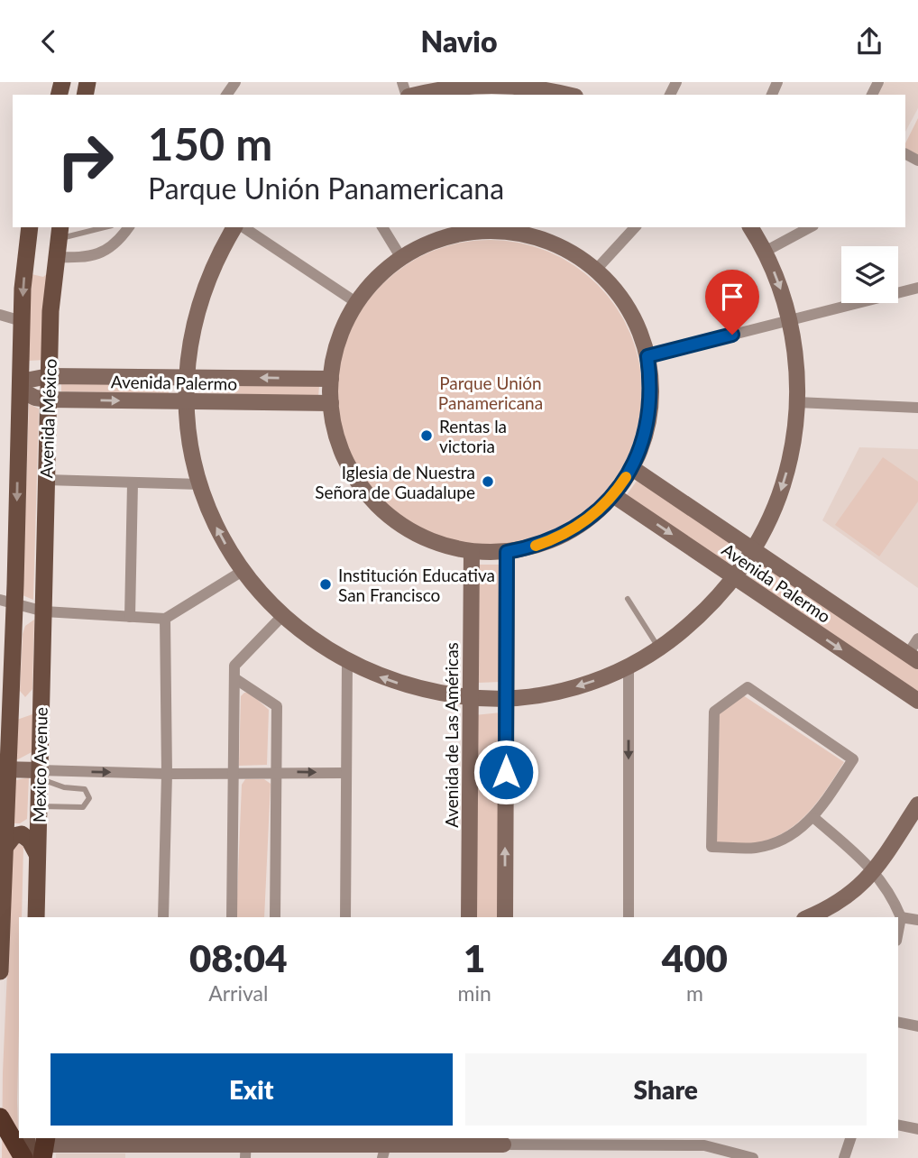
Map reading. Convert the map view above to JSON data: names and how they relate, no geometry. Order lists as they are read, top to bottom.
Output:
{
  "streets": {
    "main road": ["Avenida México", "Mexico Avenue"],
    "street": ["Avenida Palermo", "Avenida de Las Américas"]
  },
  "crossings": [
    ["Avenida Palermo", "Avenida México"],
    ["Avenida México", "Mexico Avenue"]
  ],
  "parks": ["Parque Unión Panamericana"],
  "places": ["Rentas la victoria", "Iglesia de Nuestra Señora de Guadalupe", "Institución Educativa San Francisco"],
  "page": {
    "header": "Navio",
    "turn": ["150 m", "Parque Unión Panamericana"],
    "eta": [
      "08:04",
      "Arrival",
      "1",
      "min",
      "400",
      "m"
    ],
    "buttons": ["Exit", "Share"]
  }
}
